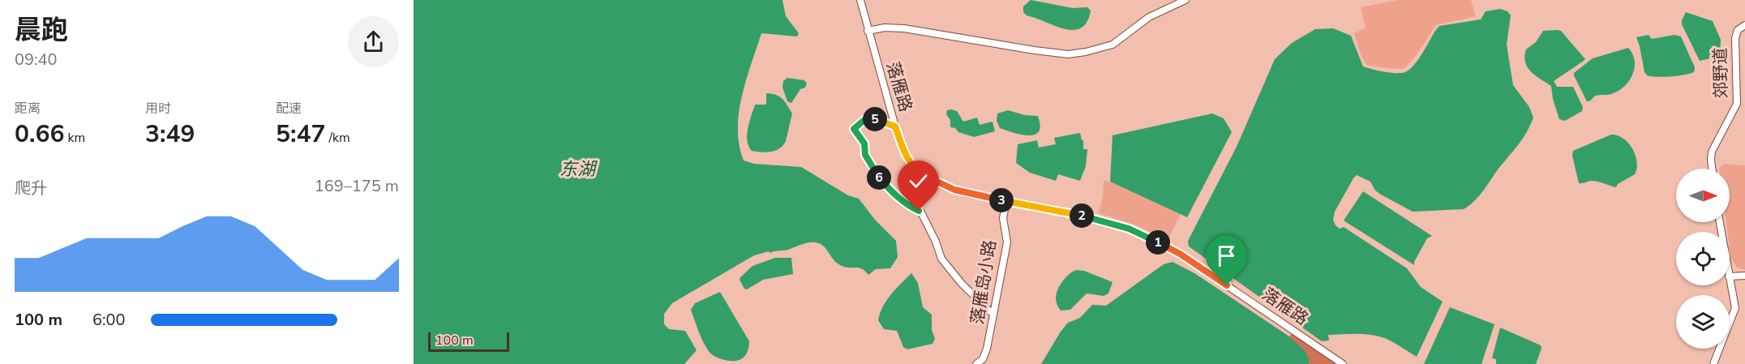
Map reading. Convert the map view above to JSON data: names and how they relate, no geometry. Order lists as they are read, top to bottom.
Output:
{
  "streets": {
    "street": ["郊野道", "落雁路", "落雁岛小路"]
  },
  "crossings": [
    ["落雁路", "落雁岛小路"]
  ],
  "water": ["东湖"],
  "scale_bar": "100 m",
  "north": "right",
  "page": {
    "heading": ["晨跑", "09:40"],
    "stats": [
      ["距离", "0.66 km"],
      ["用时", "3:49"],
      ["配速", "5:47 /km"]
    ],
    "pins": [
      "5",
      "6",
      "3",
      "2",
      "1"
    ],
    "chart": ["爬升", "169–175 m"],
    "list": [
      {
        "name": "100 m",
        "note": "6:00"
      }
    ],
    "scale": "100 m"
  }
}
